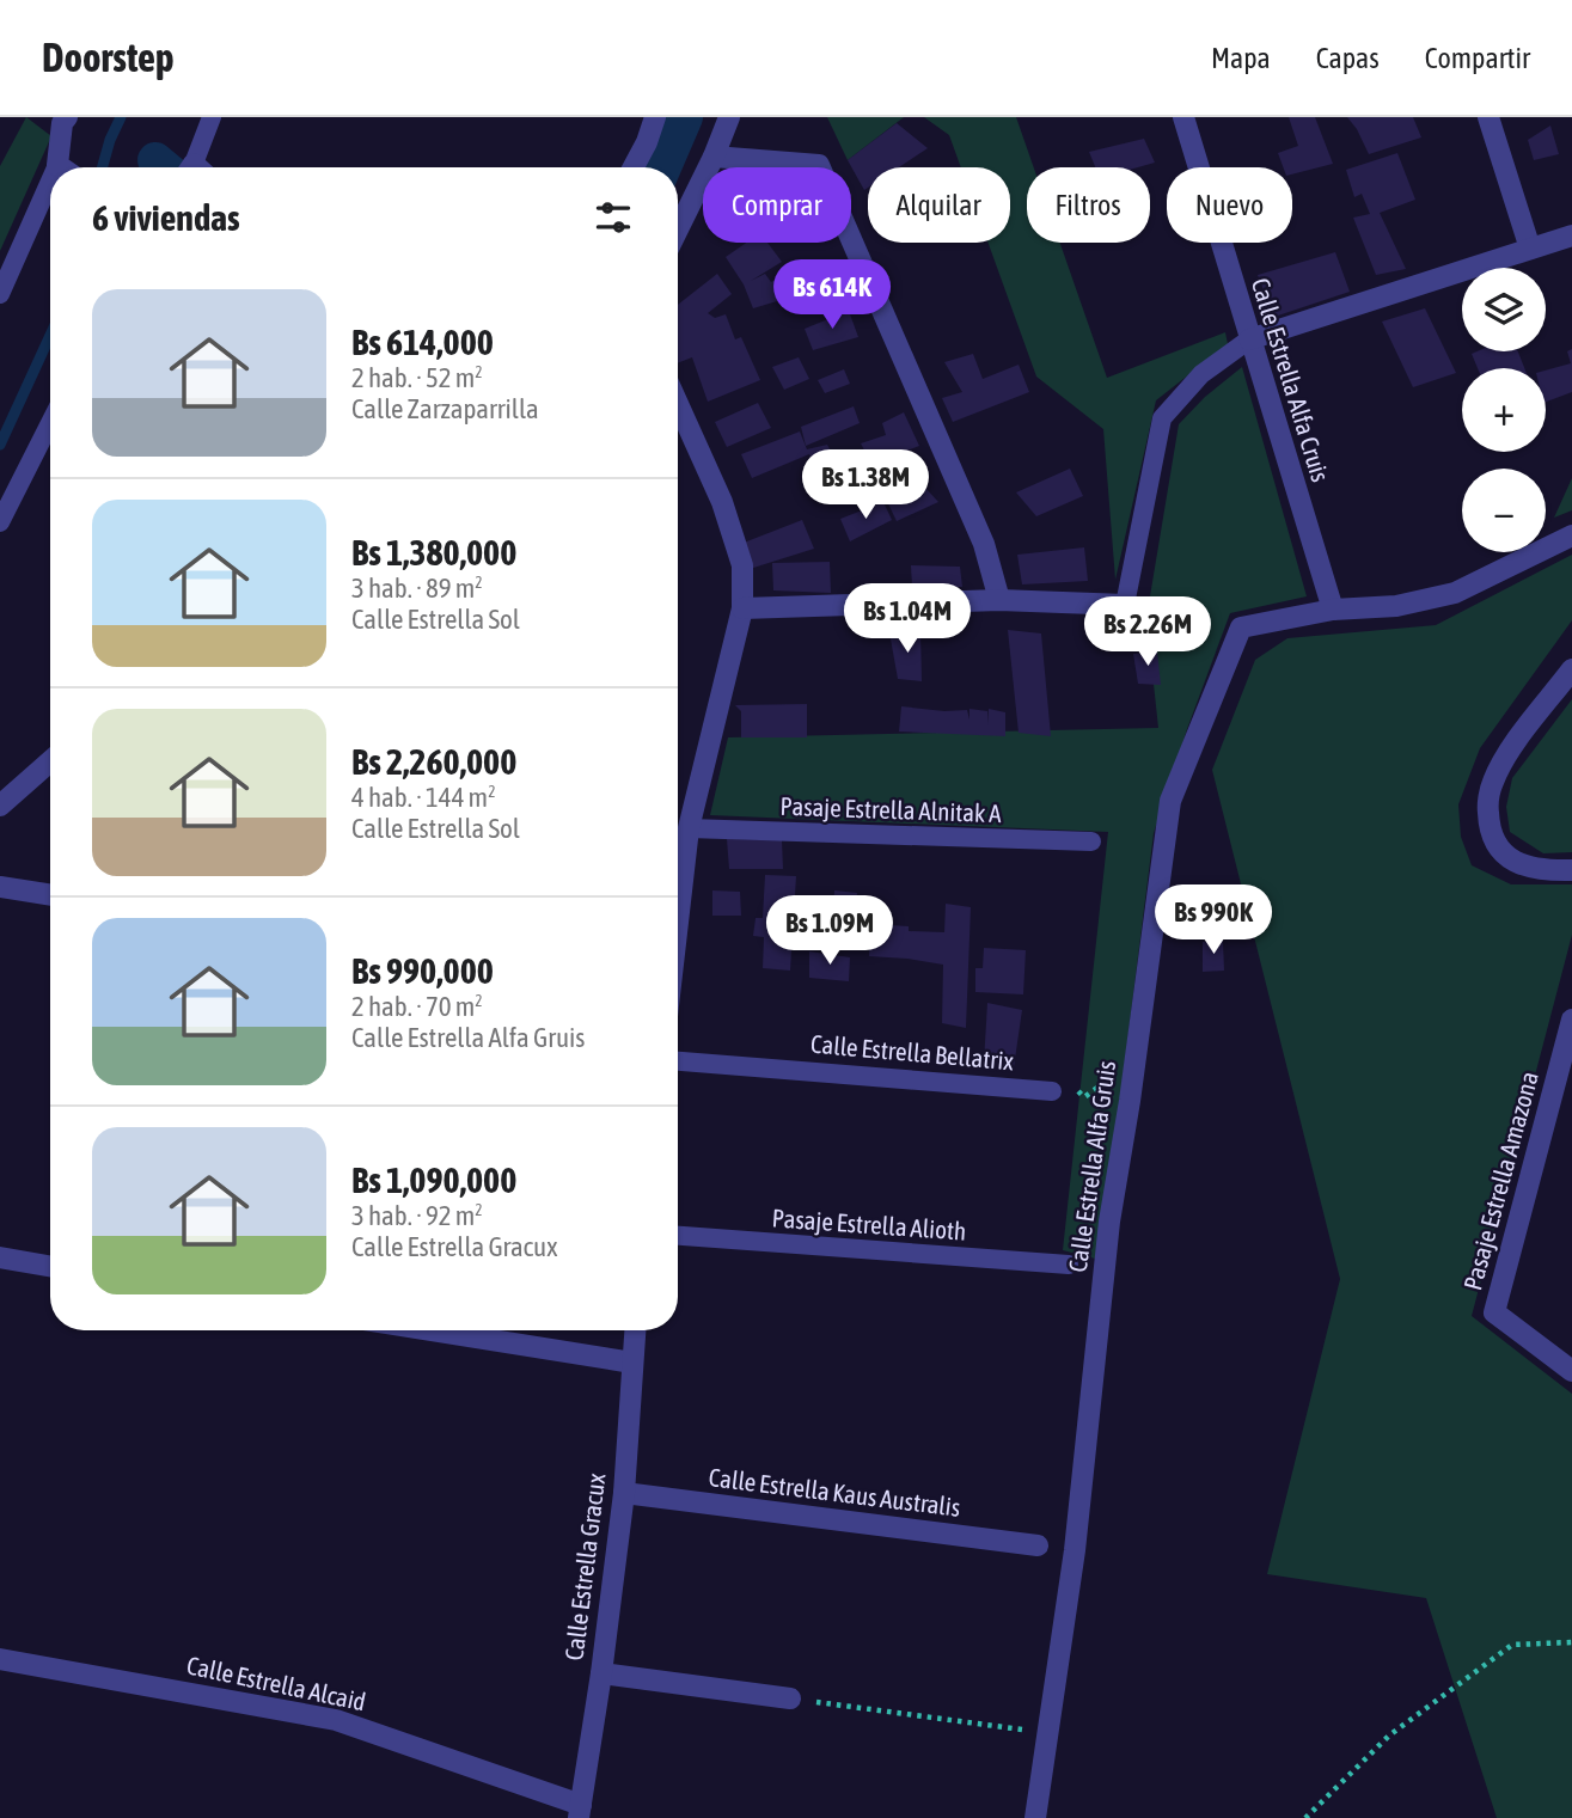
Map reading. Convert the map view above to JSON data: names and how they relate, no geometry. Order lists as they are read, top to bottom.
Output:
{
  "streets": {
    "street": [
      "Calle Estrella Alfa Cruis",
      "Calle Estrella Alfa Gruis",
      "Pasaje Estrella Amazona",
      "Calle Estrella Kaus Australis",
      "Calle Estrella Gracux",
      "Calle Estrella Alcaid"
    ],
    "lane": ["Pasaje Estrella Alnitak A", "Calle Estrella Bellatrix", "Pasaje Estrella Alioth"]
  },
  "crossings": [
    ["Calle Estrella Alfa Cruis", "Calle Estrella Alfa Gruis"],
    ["Calle Estrella Kaus Australis", "Calle Estrella Gracux"],
    ["Calle Estrella Gracux", "Calle Estrella Alcaid"]
  ],
  "page": {
    "header": "Doorstep",
    "nav": ["Mapa", "Capas", "Compartir"],
    "chip": [
      "Comprar",
      "Alquilar",
      "Filtros",
      "Nuevo"
    ],
    "heading": "6 viviendas",
    "price": [
      "Bs 614K",
      "Bs 1.38M",
      "Bs 1.04M",
      "Bs 2.26M",
      "Bs 990K",
      "Bs 1.09M"
    ],
    "map_buttons": ["+", "−"],
    "list": [
      {
        "name": "Bs 614,000",
        "note": "2 hab. · 52 m² · Calle Zarzaparrilla"
      },
      {
        "name": "Bs 1,380,000",
        "note": "3 hab. · 89 m² · Calle Estrella Sol"
      },
      {
        "name": "Bs 2,260,000",
        "note": "4 hab. · 144 m² · Calle Estrella Sol"
      },
      {
        "name": "Bs 990,000",
        "note": "2 hab. · 70 m² · Calle Estrella Alfa Gruis"
      },
      {
        "name": "Bs 1,090,000",
        "note": "3 hab. · 92 m² · Calle Estrella Gracux"
      }
    ]
  }
}
